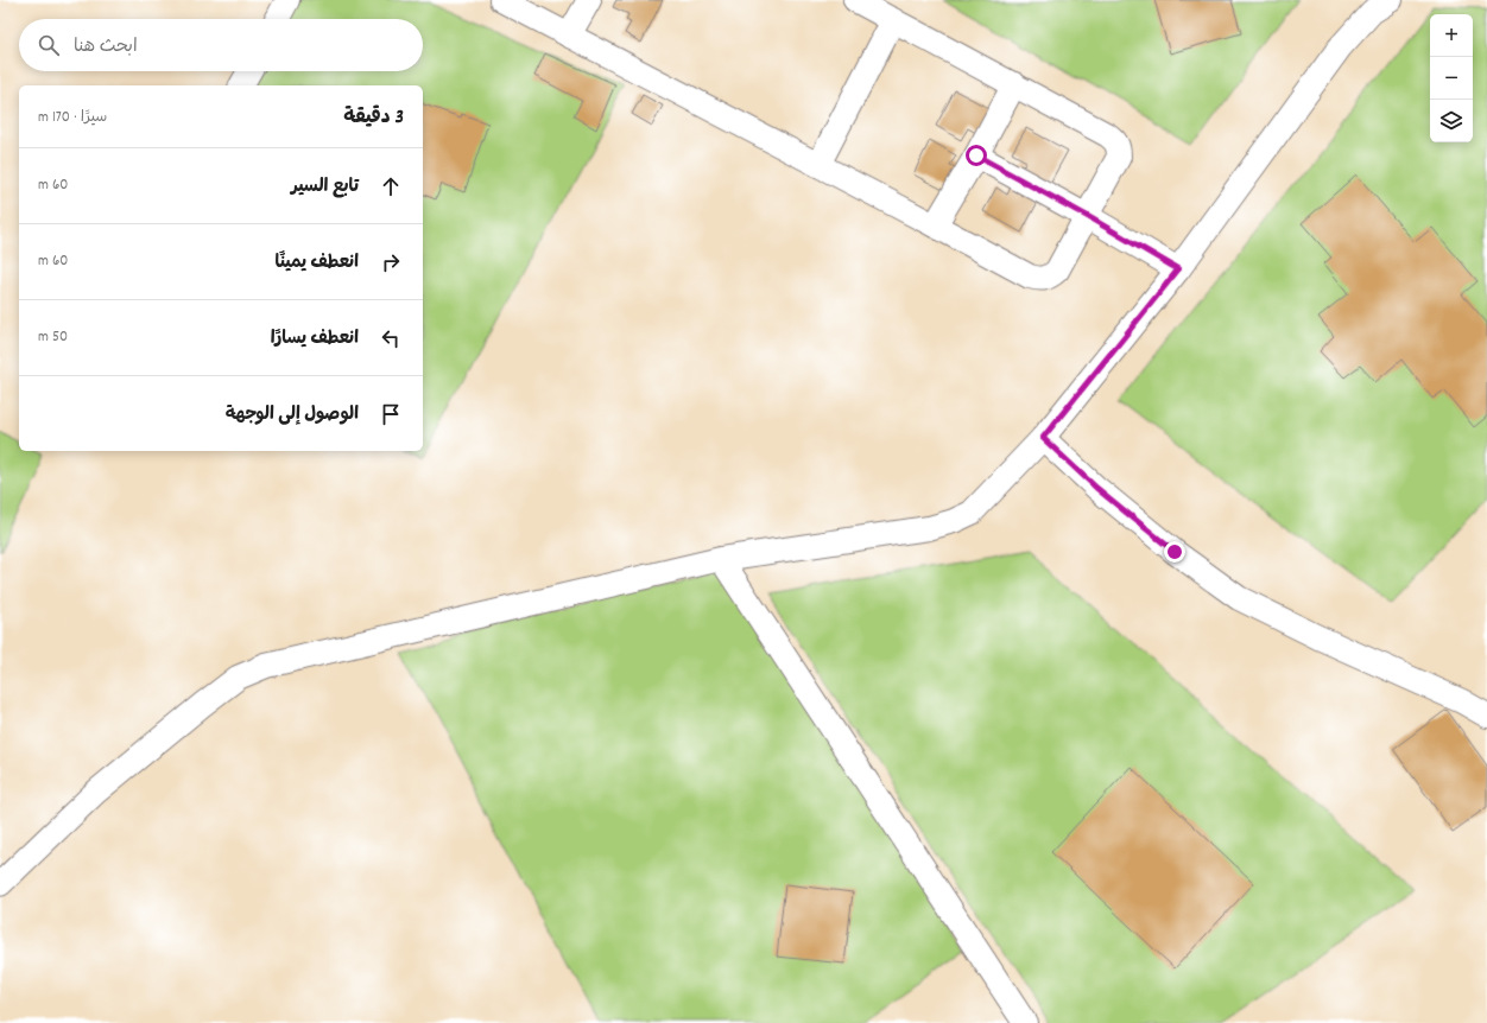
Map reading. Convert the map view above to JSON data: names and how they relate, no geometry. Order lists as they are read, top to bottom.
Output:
{
  "page": {
    "map_buttons": ["+", "−"],
    "search": "ابحث هنا",
    "heading": ["3 دقيقة", "سيرًا · 170 m"],
    "list": [
      ["تابع السير", "60 m"],
      ["انعطف يمينًا", "60 m"],
      ["انعطف يسارًا", "50 m"],
      "الوصول إلى الوجهة"
    ]
  }
}
